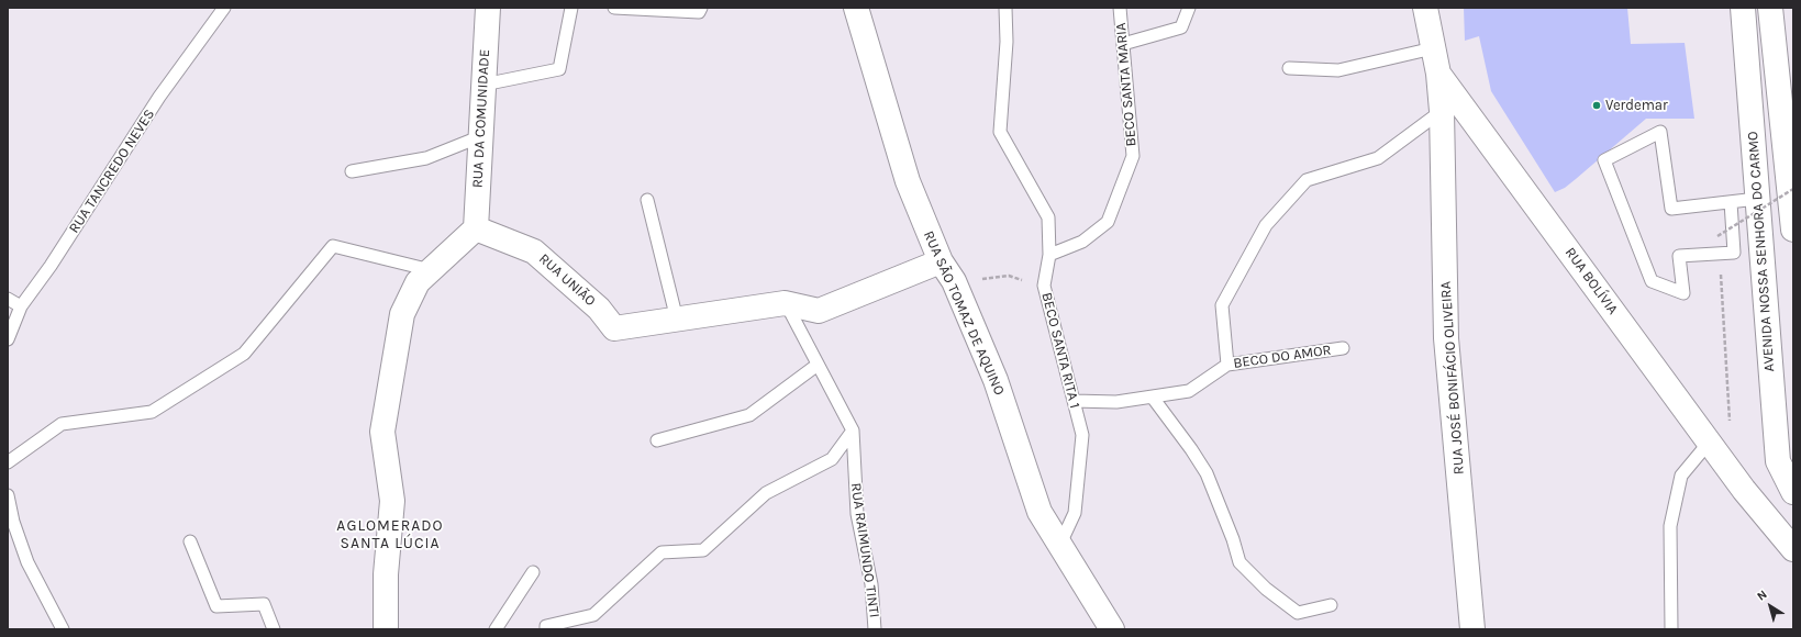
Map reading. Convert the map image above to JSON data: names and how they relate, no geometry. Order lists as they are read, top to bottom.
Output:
{
  "streets": {
    "street": [
      "RUA DA COMUNIDADE",
      "AVENIDA NOSSA SENHORA DO CARMO",
      "RUA UNIÃO",
      "RUA BOLÍVIA",
      "RUA SÃO TOMAZ DE AQUINO",
      "RUA JOSÉ BONIFÁCIO OLIVEIRA"
    ],
    "lane": [
      "BECO SANTA MARIA",
      "RUA TANCREDO NEVES",
      "BECO SANTA RITA 1",
      "BECO DO AMOR",
      "RUA RAIMUNDO TINTI"
    ]
  },
  "crossings": [
    ["BECO SANTA MARIA", "BECO SANTA RITA 1"],
    ["RUA DA COMUNIDADE", "RUA UNIÃO"],
    ["RUA UNIÃO", "RUA SÃO TOMAZ DE AQUINO"],
    ["RUA UNIÃO", "RUA RAIMUNDO TINTI"],
    ["RUA BOLÍVIA", "RUA JOSÉ BONIFÁCIO OLIVEIRA"],
    ["RUA SÃO TOMAZ DE AQUINO", "BECO SANTA RITA 1"],
    ["BECO SANTA RITA 1", "BECO DO AMOR"]
  ],
  "districts": ["AGLOMERADO SANTA LÚCIA"],
  "places": ["Verdemar"],
  "north": "top left"
}
